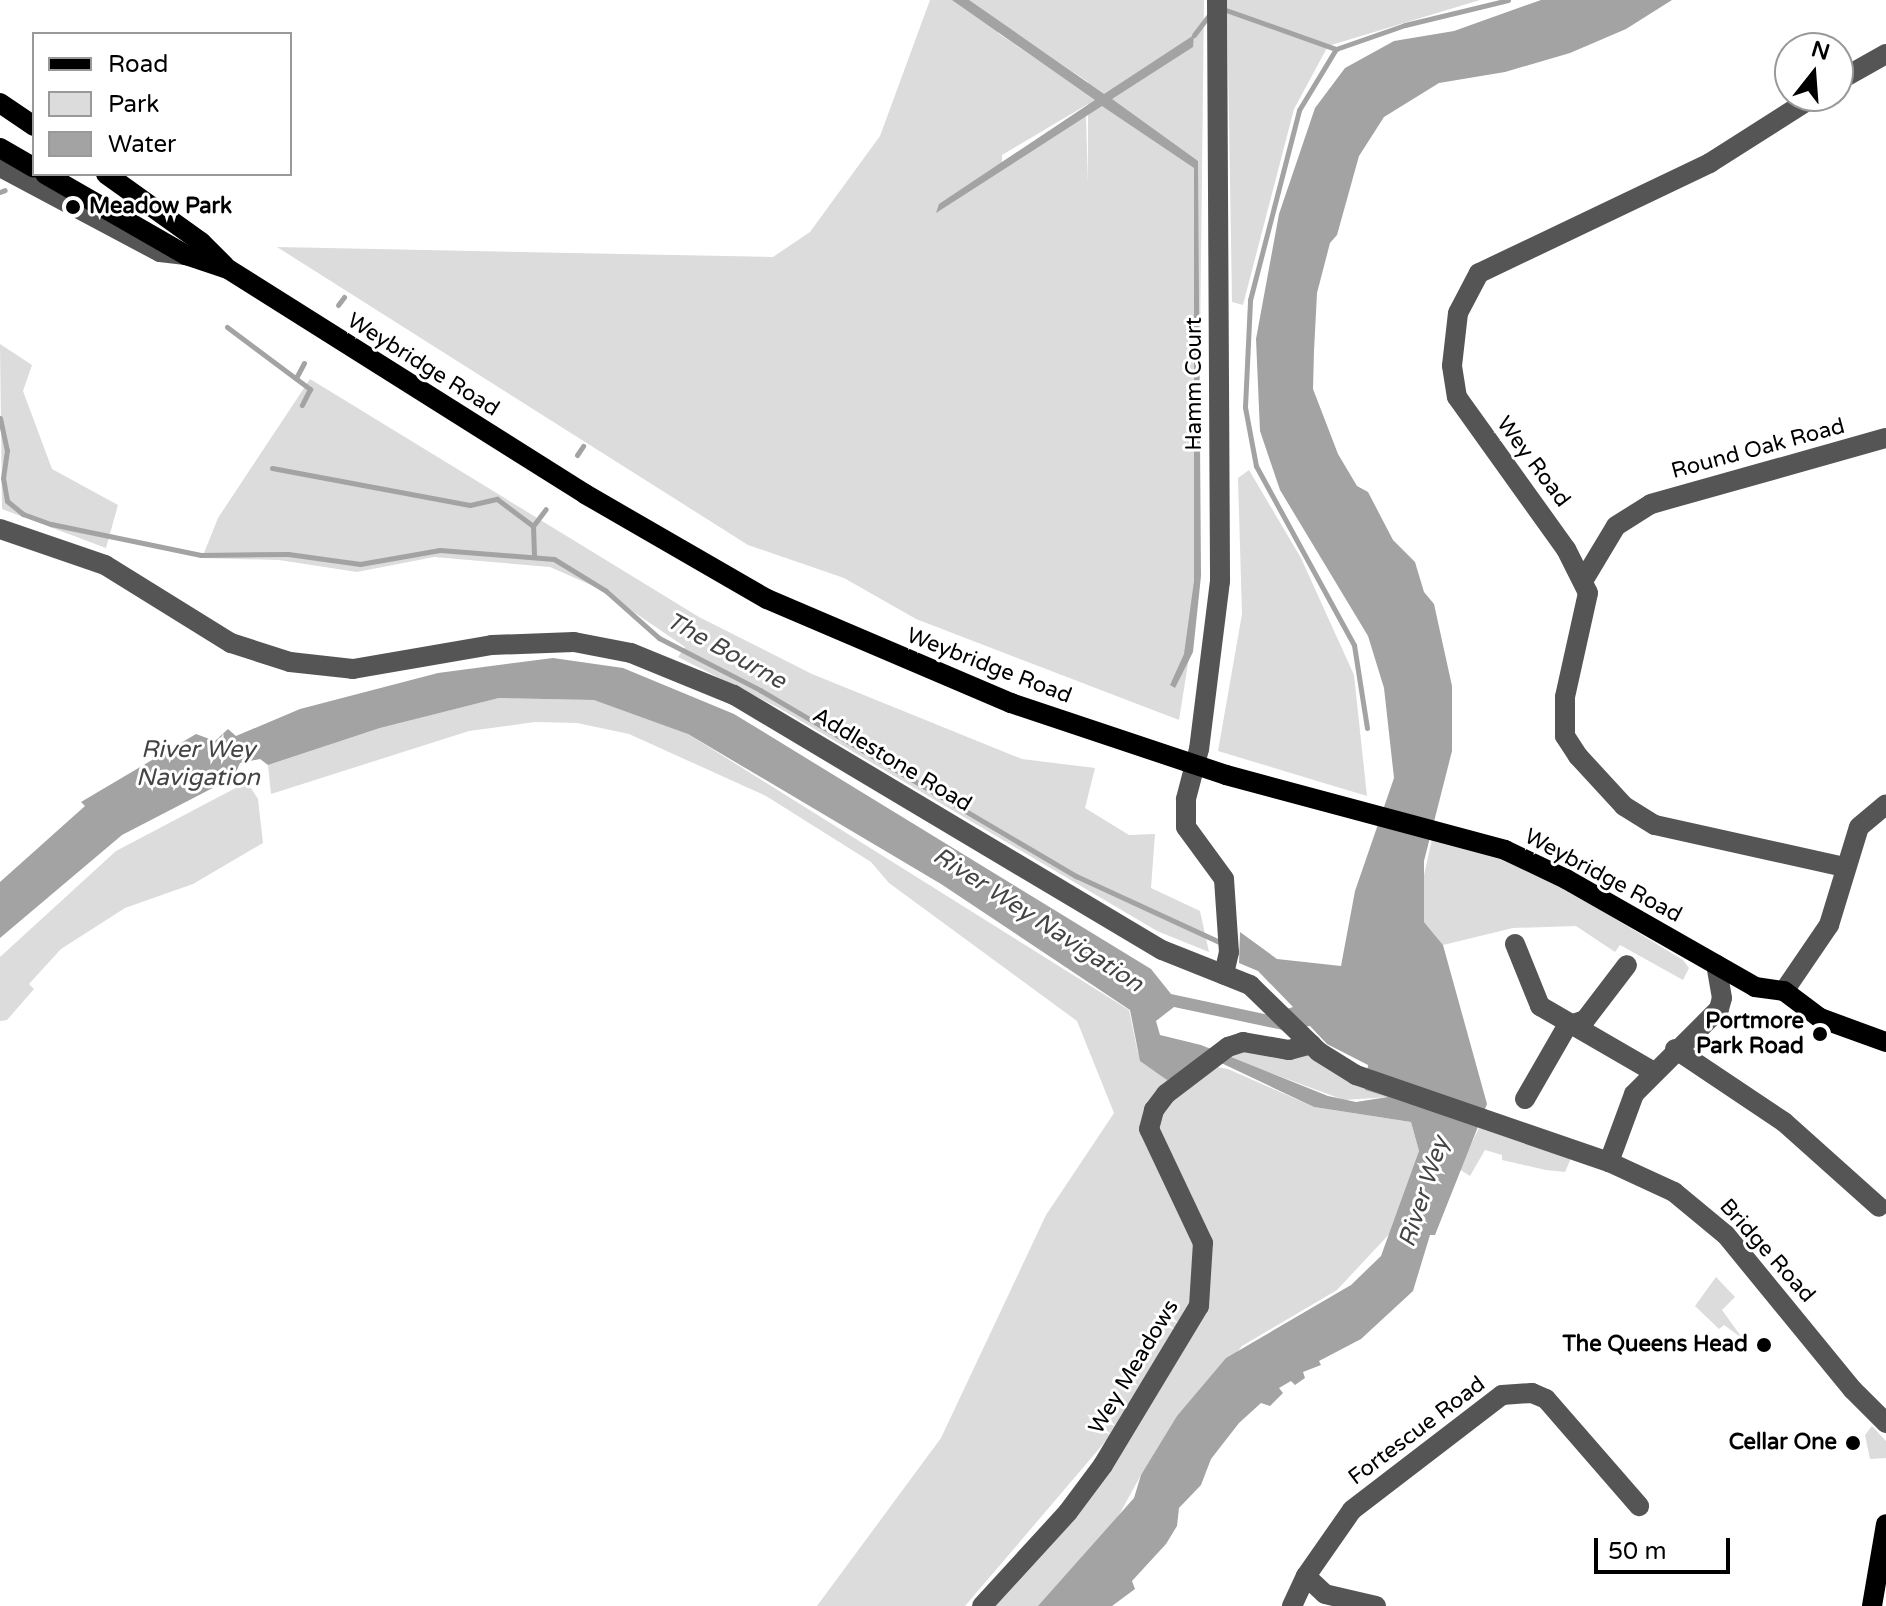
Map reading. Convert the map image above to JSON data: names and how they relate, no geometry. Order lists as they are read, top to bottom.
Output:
{
  "streets": {
    "main road": ["Weybridge Road"],
    "street": [
      "Hamm Court",
      "Round Oak Road",
      "Wey Road",
      "Addlestone Road",
      "Bridge Road",
      "Wey Meadows",
      "Fortescue Road"
    ]
  },
  "crossings": [
    ["Weybridge Road", "Hamm Court"],
    ["Hamm Court", "Addlestone Road"],
    ["Round Oak Road", "Wey Road"],
    ["Addlestone Road", "Bridge Road"],
    ["Addlestone Road", "Wey Meadows"]
  ],
  "water": ["The Bourne", "River Wey Navigation", "River Wey"],
  "places": [
    "Meadow Park",
    "Portmore Park Road",
    "The Queens Head",
    "Cellar One"
  ],
  "legend": ["Road", "Park", "Water"],
  "scale_bar": "50 m",
  "north": "top"
}
